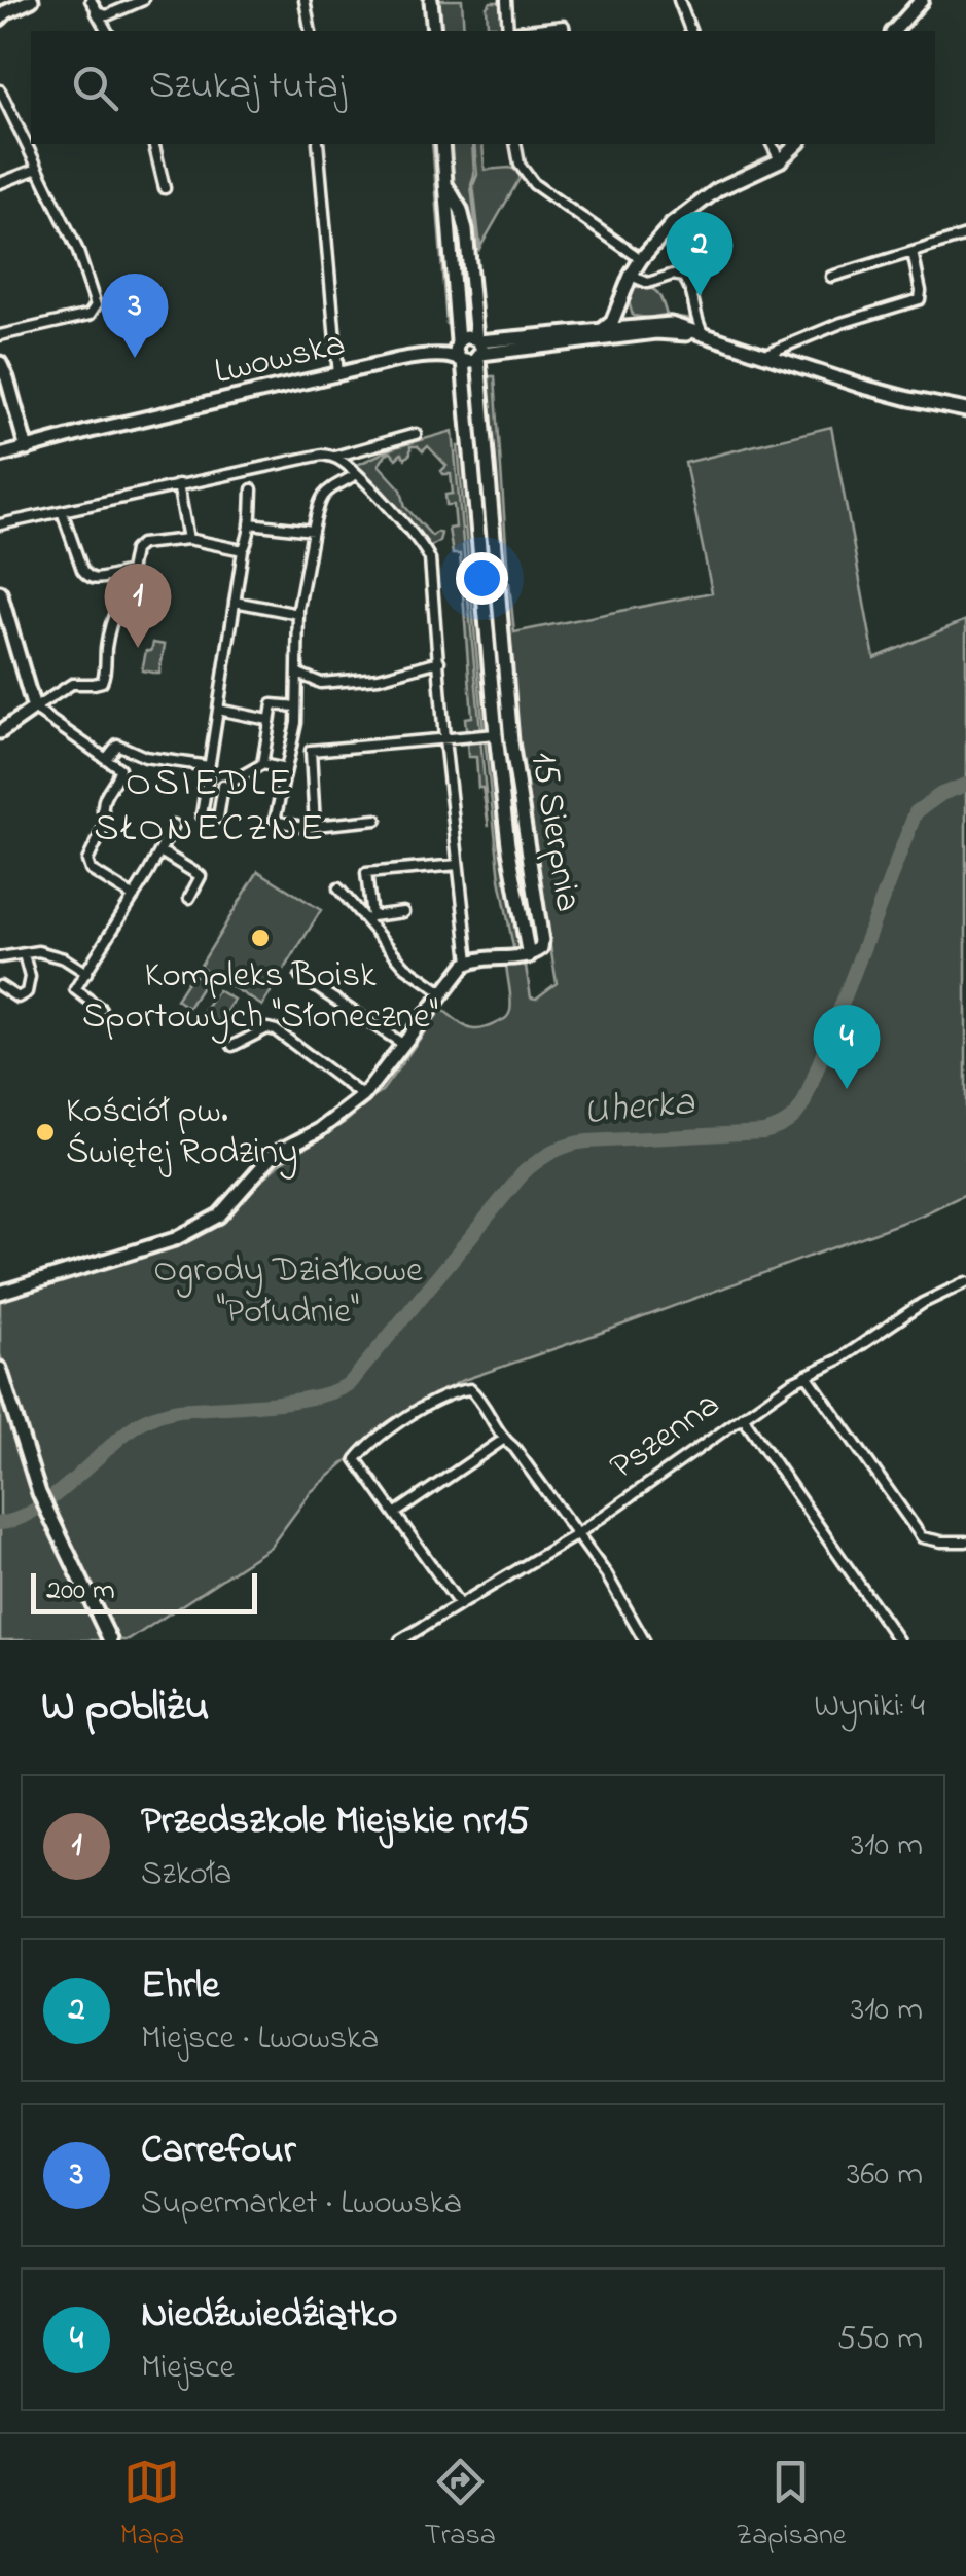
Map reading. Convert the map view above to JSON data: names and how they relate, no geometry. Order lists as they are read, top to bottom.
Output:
{
  "streets": {
    "street": ["Lwowska", "15 Sierpnia", "Pszenna"]
  },
  "crossings": [
    ["Lwowska", "15 Sierpnia"]
  ],
  "districts": ["OSIEDLE SŁONECZNE"],
  "water": ["Uherka"],
  "parks": ["Ogrody Działkowe \"Południe\""],
  "places": ["Kompleks Boisk Sportowych \"Słoneczne\"", "Kościół pw. Świętej Rodziny"],
  "scale_bar": "200 m",
  "page": {
    "search": "Szukaj tutaj",
    "pins": [
      "2",
      "3",
      "1",
      "4"
    ],
    "scale": "200 m",
    "heading": ["W pobliżu", "Wyniki: 4"],
    "list": [
      {
        "mark": "1",
        "name": "Przedszkole Miejskie nr15",
        "note": "Szkoła",
        "value": "310 m"
      },
      {
        "mark": "2",
        "name": "Ehrle",
        "note": "Miejsce · Lwowska",
        "value": "310 m"
      },
      {
        "mark": "3",
        "name": "Carrefour",
        "note": "Supermarket · Lwowska",
        "value": "360 m"
      },
      {
        "mark": "4",
        "name": "Niedźwiedźiątko",
        "note": "Miejsce",
        "value": "550 m"
      }
    ],
    "nav": ["Mapa", "Trasa", "Zapisane"]
  }
}
